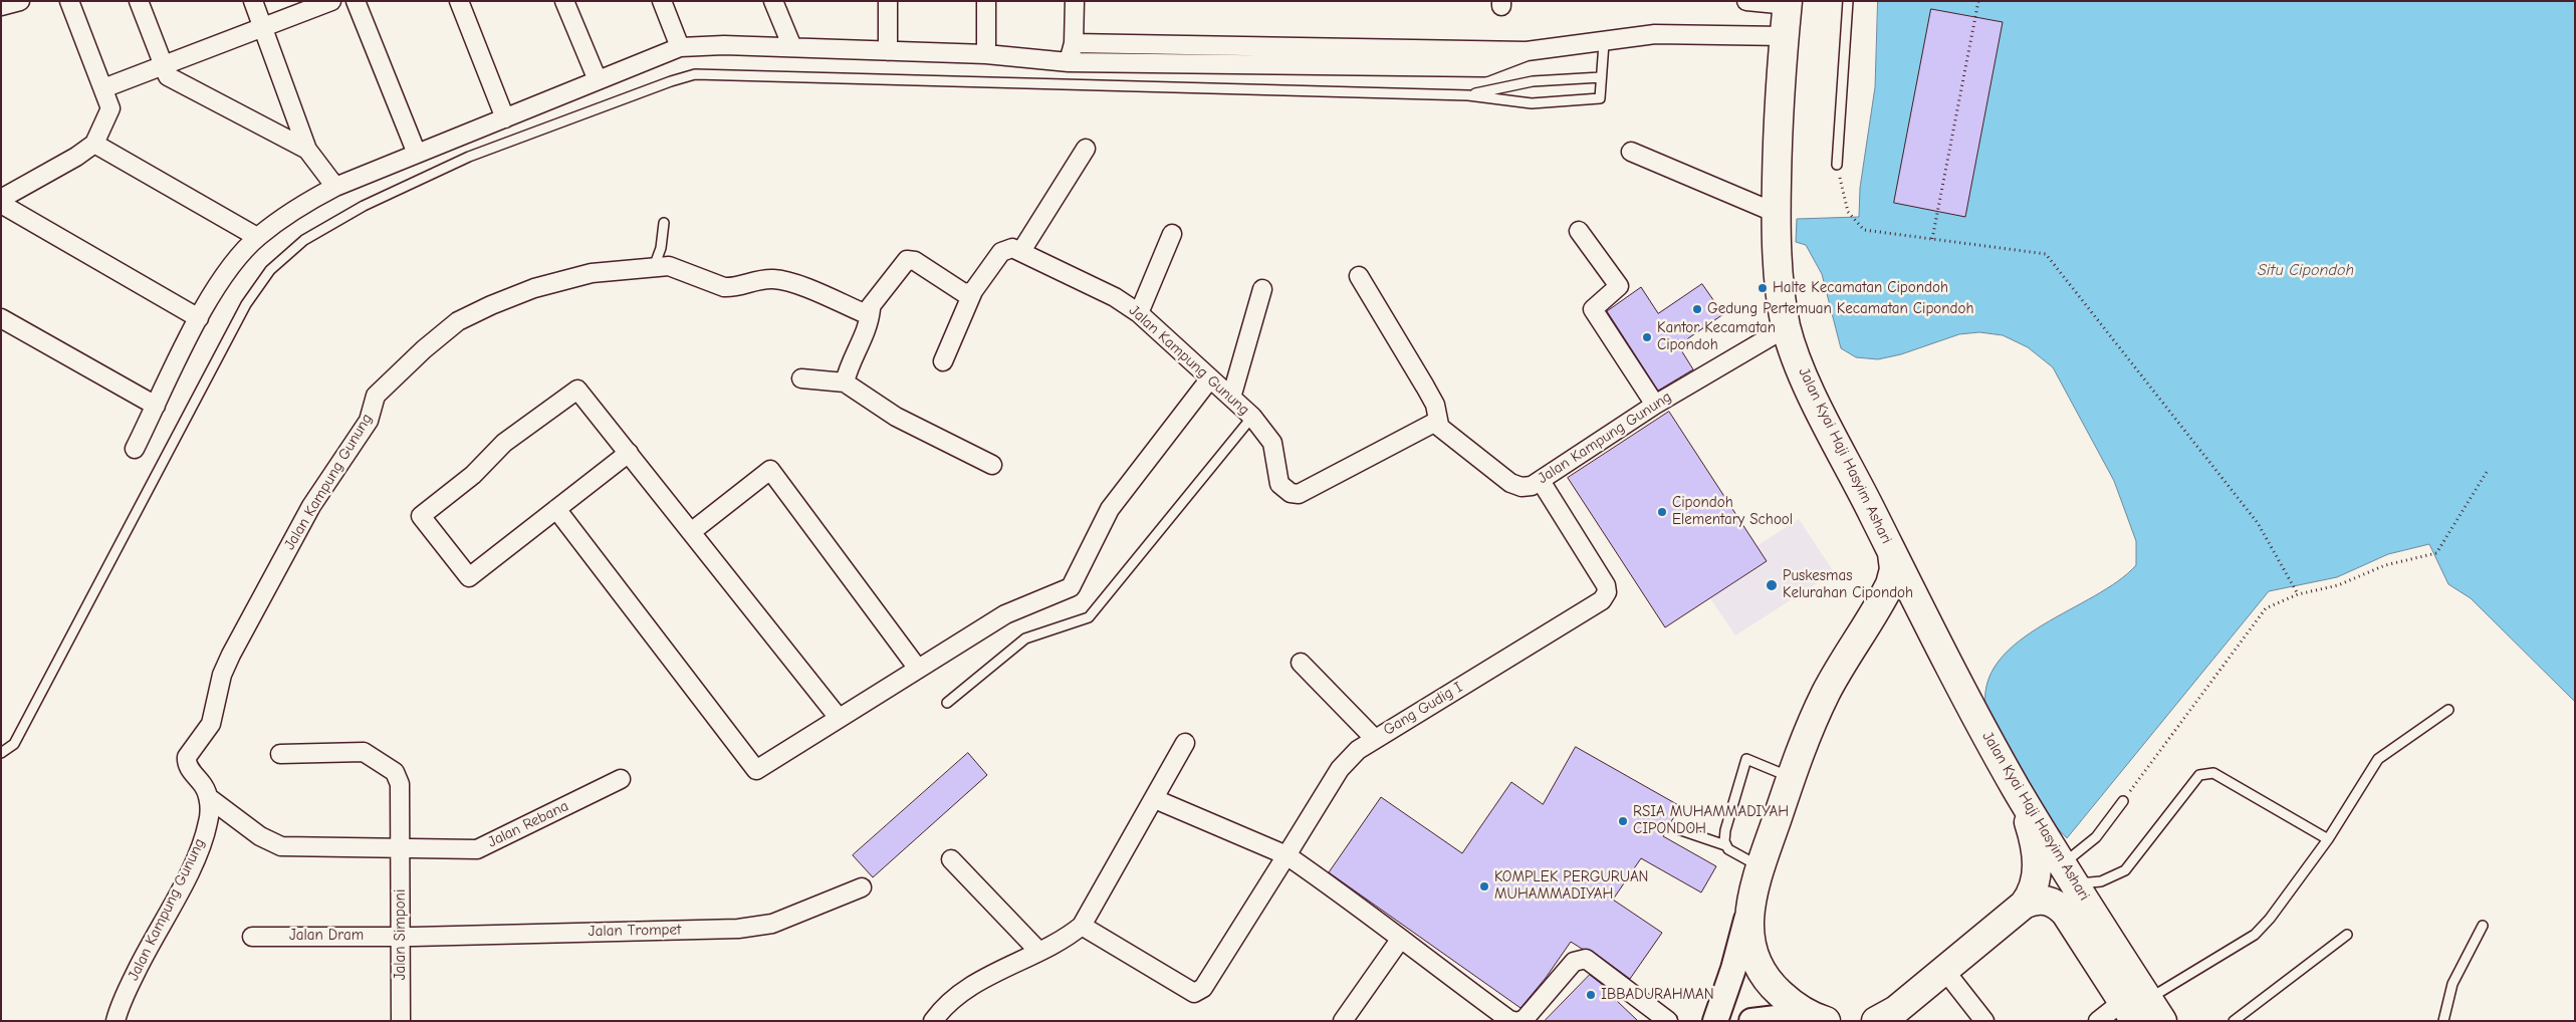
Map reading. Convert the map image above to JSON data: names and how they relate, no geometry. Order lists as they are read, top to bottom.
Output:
{
  "streets": {
    "main road": ["Jalan Kyai Haji Hasyim Ashari"],
    "street": [
      "Jalan Kampung Gunung",
      "Gang Gudig I",
      "Jalan Rebana",
      "Jalan Trompet",
      "Jalan Simponi",
      "Jalan Dram"
    ]
  },
  "crossings": [
    ["Jalan Kampung Gunung", "Jalan Kyai Haji Hasyim Ashari"],
    ["Jalan Kampung Gunung", "Gang Gudig I"],
    ["Jalan Kampung Gunung", "Jalan Rebana"],
    ["Jalan Rebana", "Jalan Simponi"],
    ["Jalan Trompet", "Jalan Simponi"],
    ["Jalan Trompet", "Jalan Dram"],
    ["Jalan Simponi", "Jalan Dram"]
  ],
  "water": ["Situ Cipondoh"],
  "places": [
    "Halte Kecamatan Cipondoh",
    "Gedung Pertemuan Kecamatan Cipondoh",
    "Kantor Kecamatan Cipondoh",
    "Cipondoh Elementary School",
    "Puskesmas Kelurahan Cipondoh",
    "RSIA MUHAMMADIYAH CIPONDOH",
    "KOMPLEK PERGURUAN MUHAMMADIYAH",
    "IBBADURAHMAN"
  ]
}
